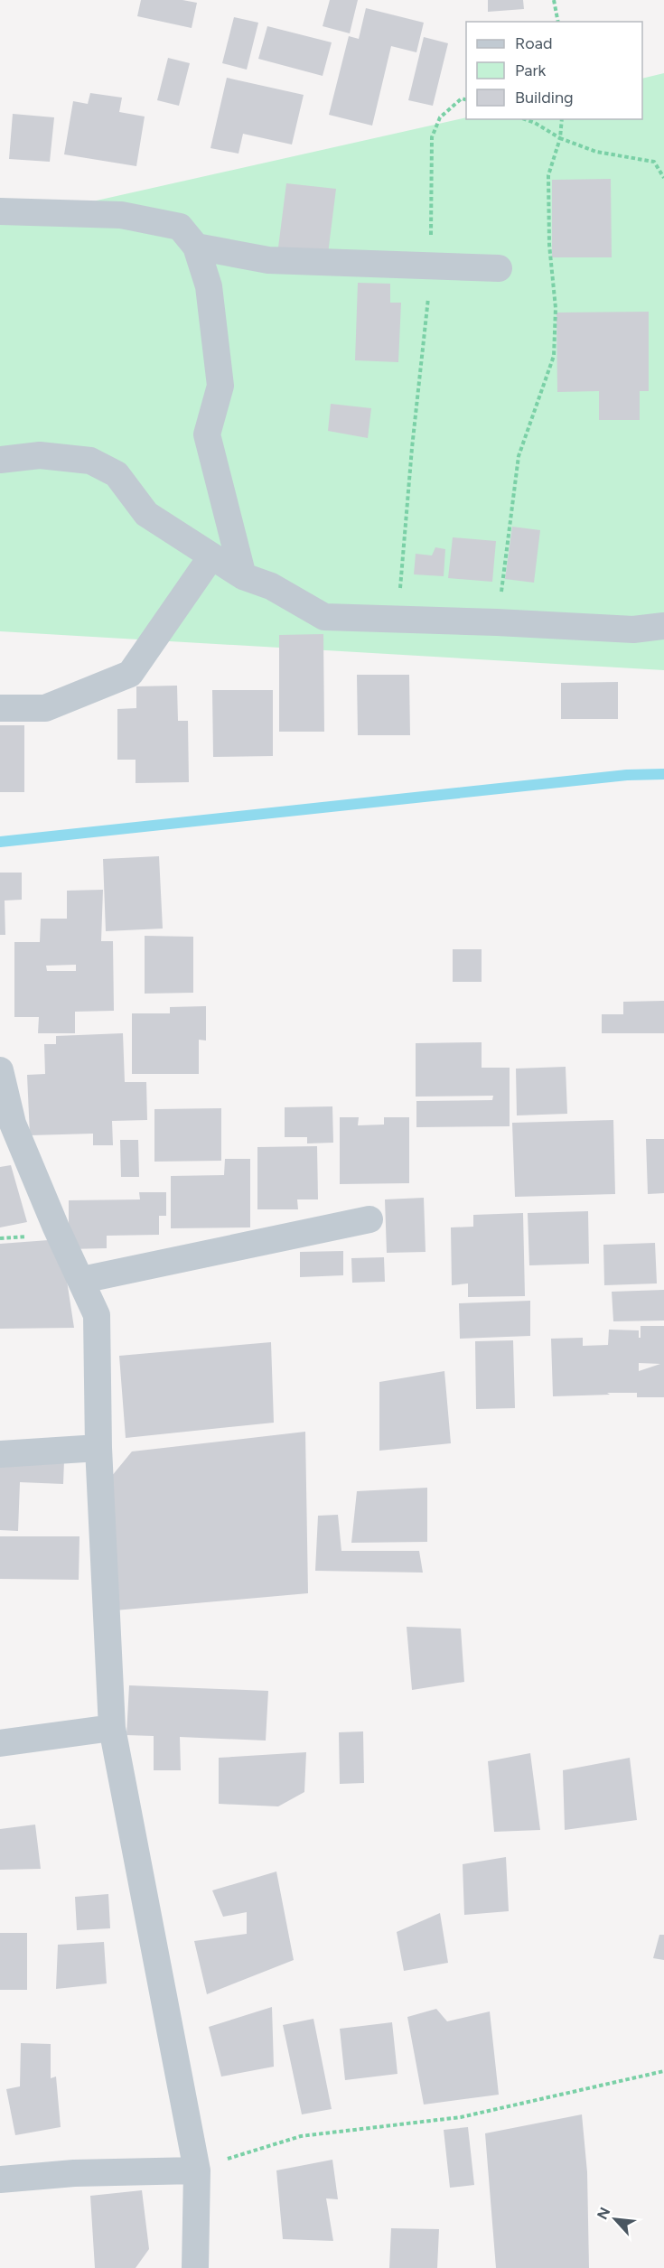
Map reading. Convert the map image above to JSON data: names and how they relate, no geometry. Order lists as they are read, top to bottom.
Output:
{
  "legend": ["Road", "Park", "Building"],
  "north": "top left"
}
